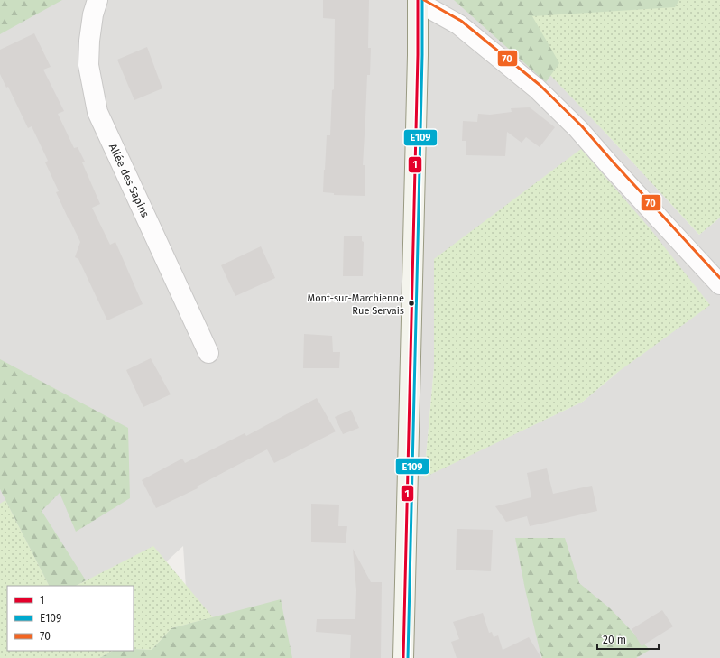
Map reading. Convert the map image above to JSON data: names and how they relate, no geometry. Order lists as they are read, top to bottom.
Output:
{
  "streets": {
    "street": ["Allée des Sapins"]
  },
  "places": ["Mont-sur-Marchienne Rue Servais"],
  "lines": ["transit line 1", "transit line E109", "transit line 70"],
  "legend": ["1", "E109", "70"],
  "scale_bar": "20 m"
}
